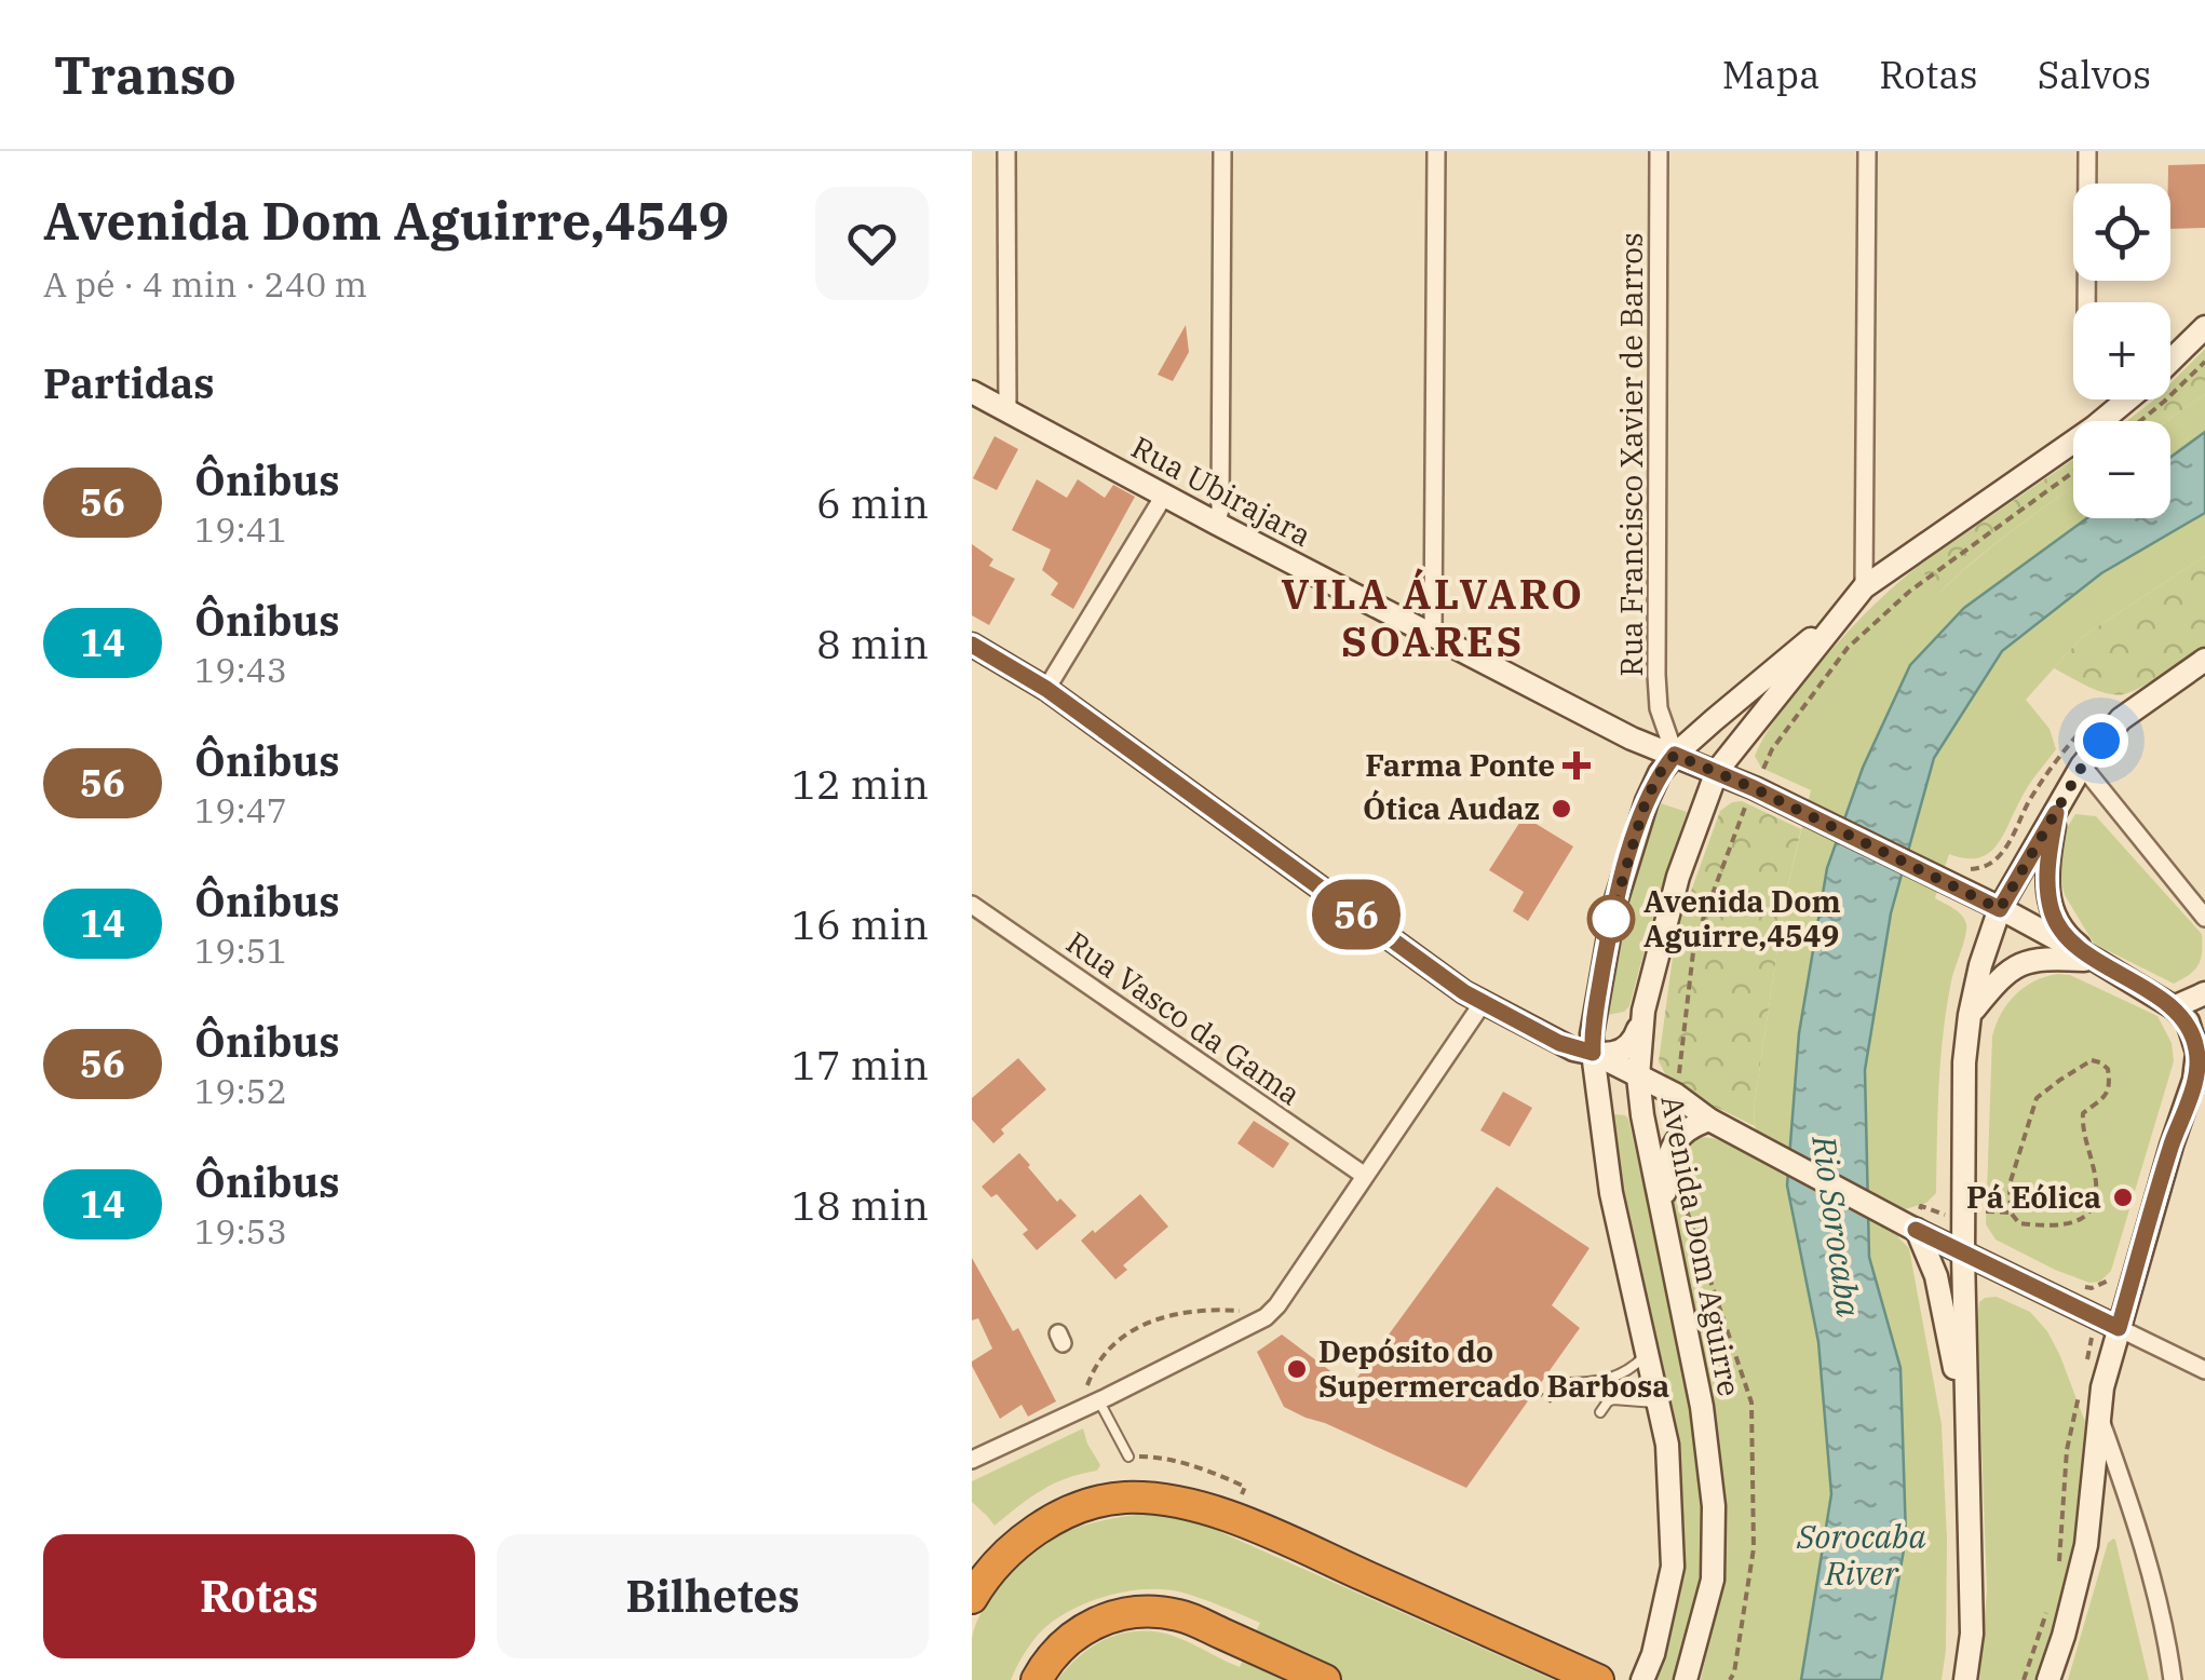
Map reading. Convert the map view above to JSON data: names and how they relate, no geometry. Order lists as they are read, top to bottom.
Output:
{
  "streets": {
    "main road": ["Rua Ubirajara", "Avenida Dom Aguirre"],
    "street": ["Rua Francisco Xavier de Barros", "Rua Vasco da Gama"]
  },
  "crossings": [
    ["Rua Francisco Xavier de Barros", "Rua Ubirajara"],
    ["Rua Francisco Xavier de Barros", "Avenida Dom Aguirre"],
    ["Rua Ubirajara", "Avenida Dom Aguirre"]
  ],
  "districts": ["VILA ÁLVARO SOARES"],
  "water": ["Rio Sorocaba", "Sorocaba River"],
  "places": {
    "health": ["Farma Ponte"],
    "other": [
      "Ótica Audaz",
      "Avenida Dom Aguirre,4549",
      "Pá Eólica",
      "Depósito do Supermercado Barbosa"
    ]
  },
  "lines": ["bus line 56"],
  "page": {
    "header": "Transo",
    "nav": ["Mapa", "Rotas", "Salvos"],
    "heading": [
      ["Avenida Dom Aguirre,4549", "A pé · 4 min · 240 m"],
      "Partidas"
    ],
    "on_map": "56",
    "map_buttons": ["+", "−"],
    "list": [
      {
        "mark": "56",
        "name": "Ônibus",
        "note": "19:41",
        "value": "6 min"
      },
      {
        "mark": "14",
        "name": "Ônibus",
        "note": "19:43",
        "value": "8 min"
      },
      {
        "mark": "56",
        "name": "Ônibus",
        "note": "19:47",
        "value": "12 min"
      },
      {
        "mark": "14",
        "name": "Ônibus",
        "note": "19:51",
        "value": "16 min"
      },
      {
        "mark": "56",
        "name": "Ônibus",
        "note": "19:52",
        "value": "17 min"
      },
      {
        "mark": "14",
        "name": "Ônibus",
        "note": "19:53",
        "value": "18 min"
      }
    ],
    "buttons": ["Rotas", "Bilhetes"]
  }
}
